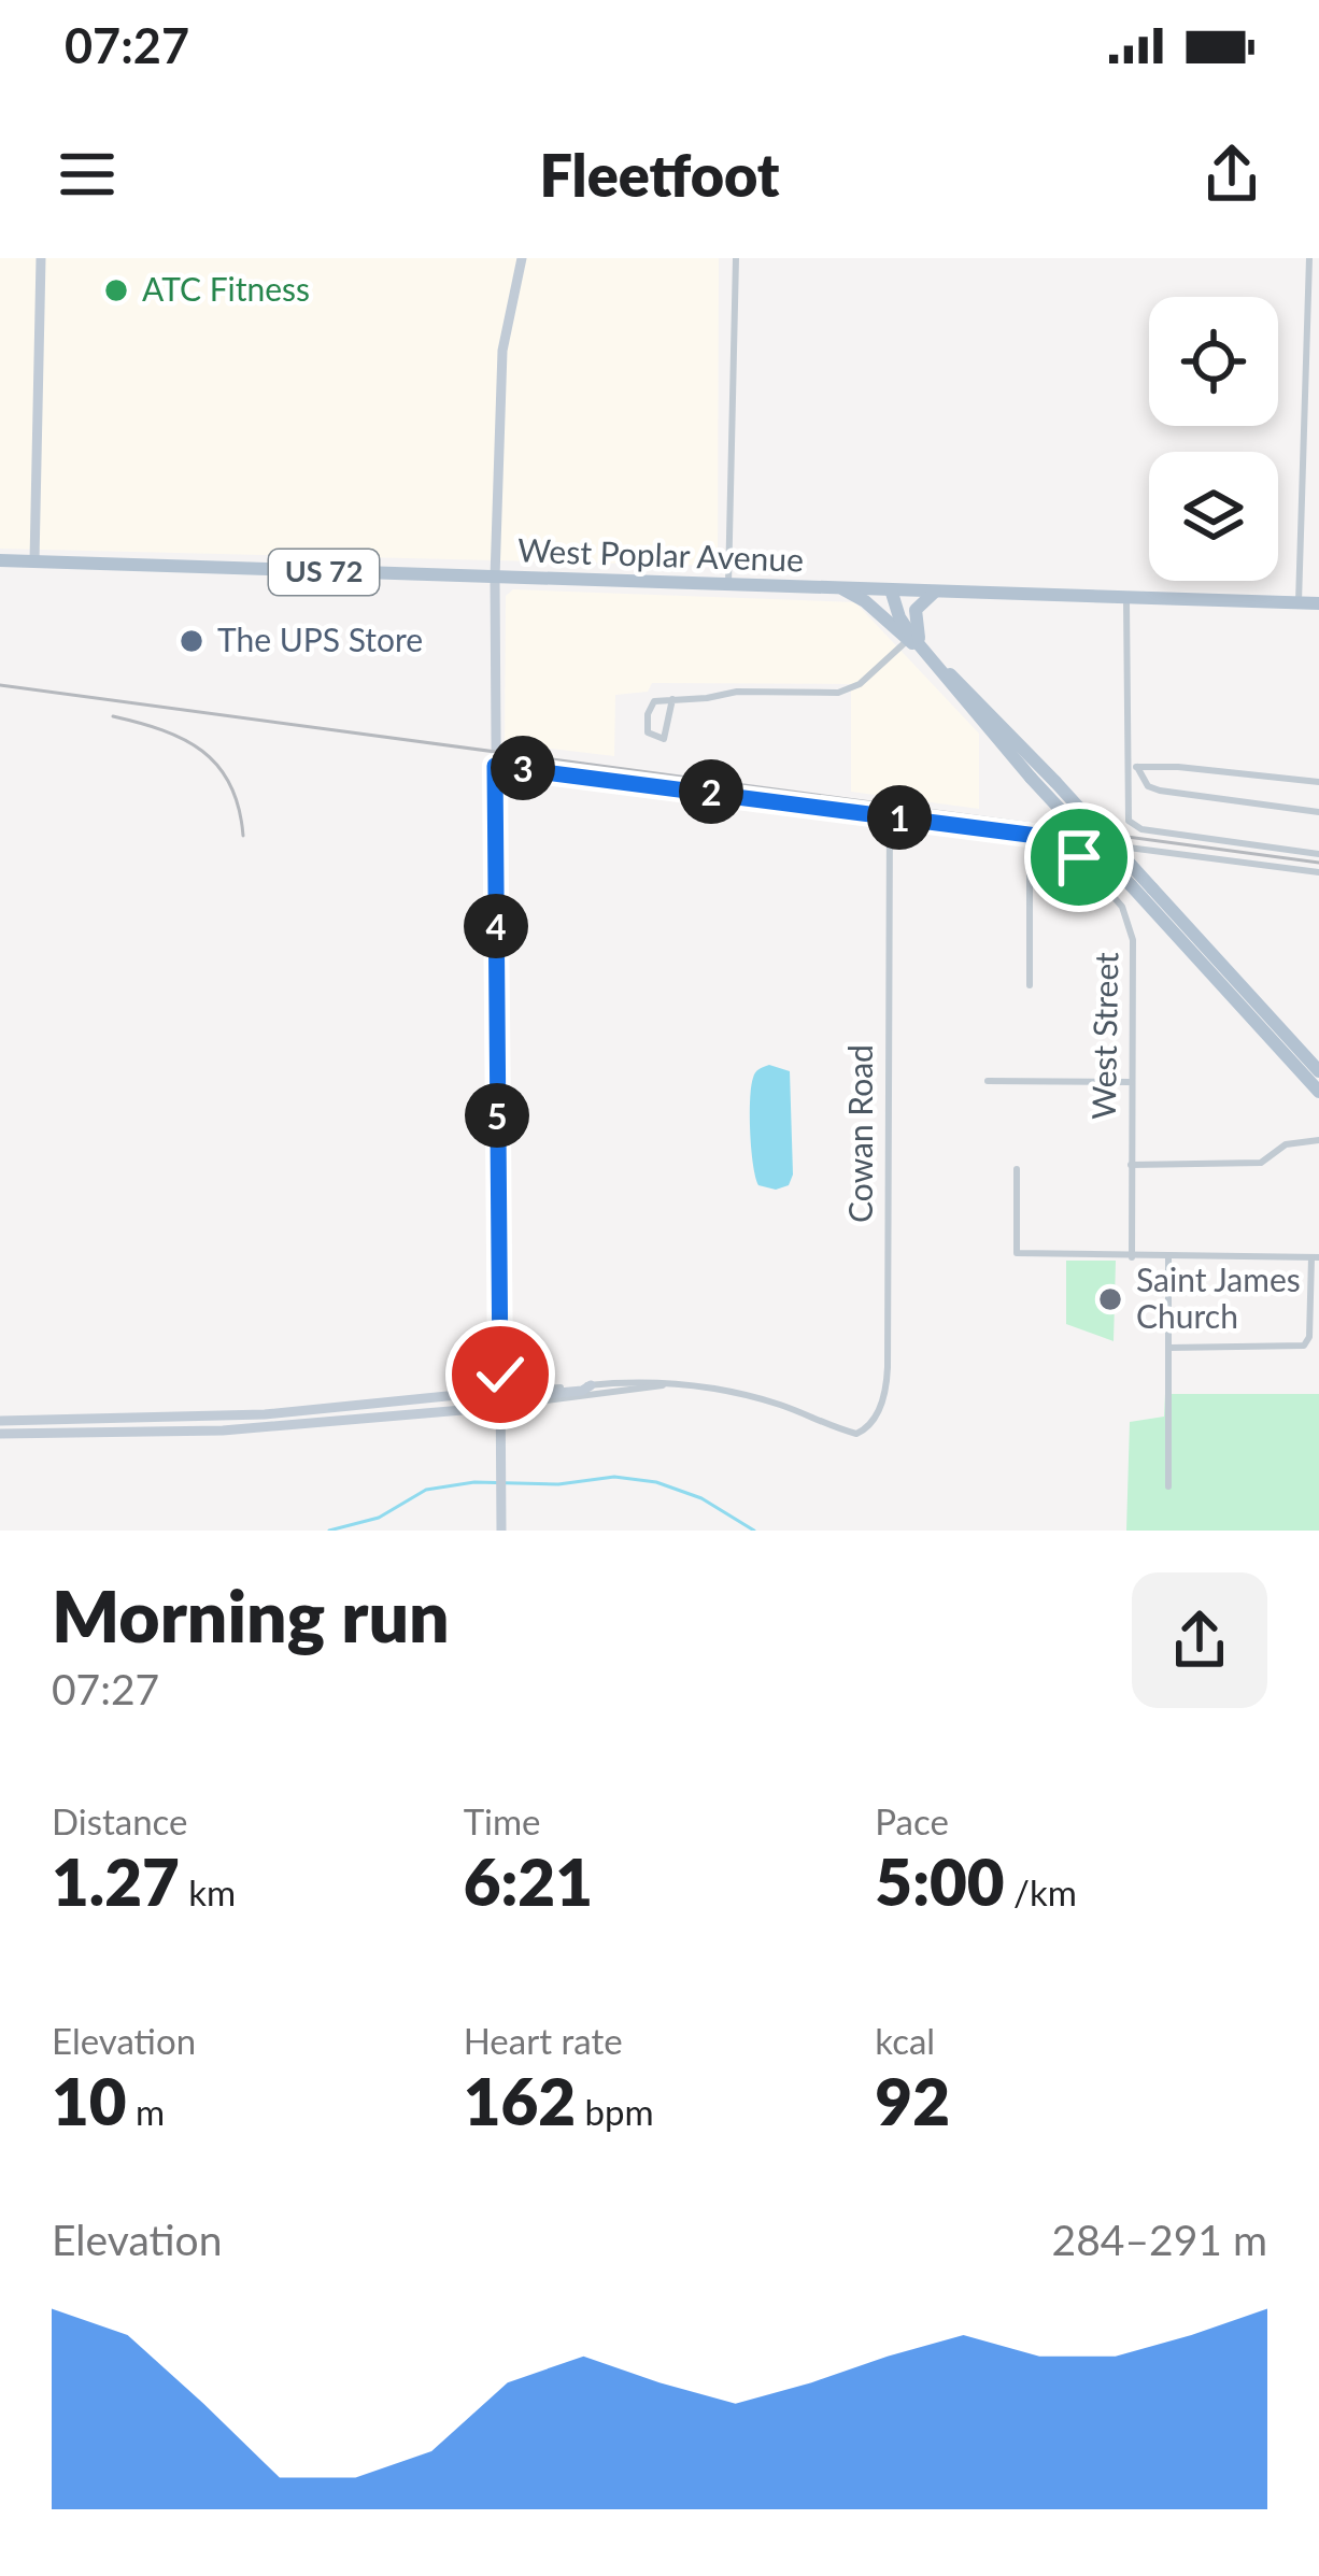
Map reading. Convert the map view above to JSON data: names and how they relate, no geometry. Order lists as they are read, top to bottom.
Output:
{
  "streets": {
    "main road": ["West Poplar Avenue", "US 72"],
    "street": ["West Street", "Cowan Road"]
  },
  "places": ["ATC Fitness", "The UPS Store", "Saint James Church"],
  "page": {
    "status": "07:27",
    "header": "Fleetfoot",
    "pins": [
      "3",
      "2",
      "1",
      "4",
      "5"
    ],
    "heading": ["Morning run", "07:27"],
    "stats": [
      ["Distance", "1.27 km"],
      ["Time", "6:21"],
      ["Pace", "5:00 /km"],
      ["Elevation", "10 m"],
      ["Heart rate", "162 bpm"],
      ["kcal", "92"]
    ],
    "chart": ["Elevation", "284–291 m"]
  }
}
